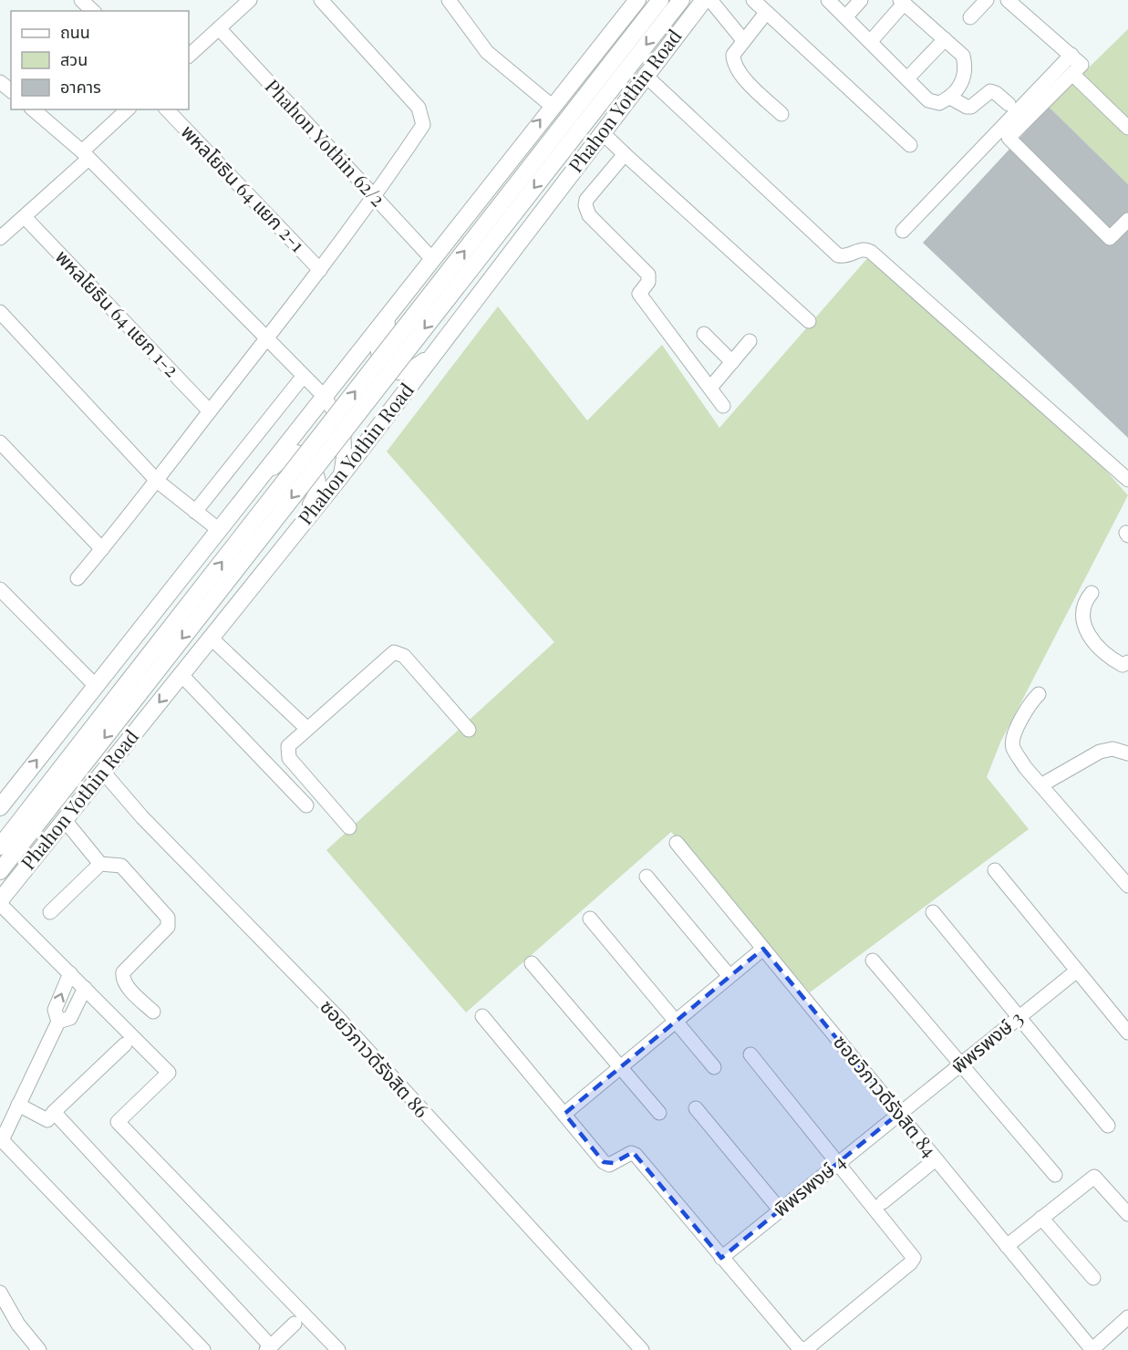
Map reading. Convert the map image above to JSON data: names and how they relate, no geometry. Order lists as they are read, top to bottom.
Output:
{
  "streets": {
    "main road": ["Phahon Yothin Road"],
    "street": [
      "Phahon Yothin 62/2",
      "พหลโยธิน 64 แยก 2-1",
      "พหลโยธิน 64 แยก 1-2",
      "พิพรพงษ์ 3",
      "ซอยวิภาวดีรังสิต 86",
      "ซอยวิภาวดีรังสิต 84",
      "พิพรพงษ์ 4"
    ]
  },
  "crossings": [
    ["Phahon Yothin Road", "ซอยวิภาวดีรังสิต 86"],
    ["พิพรพงษ์ 3", "ซอยวิภาวดีรังสิต 84"],
    ["พิพรพงษ์ 3", "พิพรพงษ์ 4"],
    ["ซอยวิภาวดีรังสิต 84", "พิพรพงษ์ 4"]
  ],
  "legend": ["ถนน", "สวน", "อาคาร"]
}
